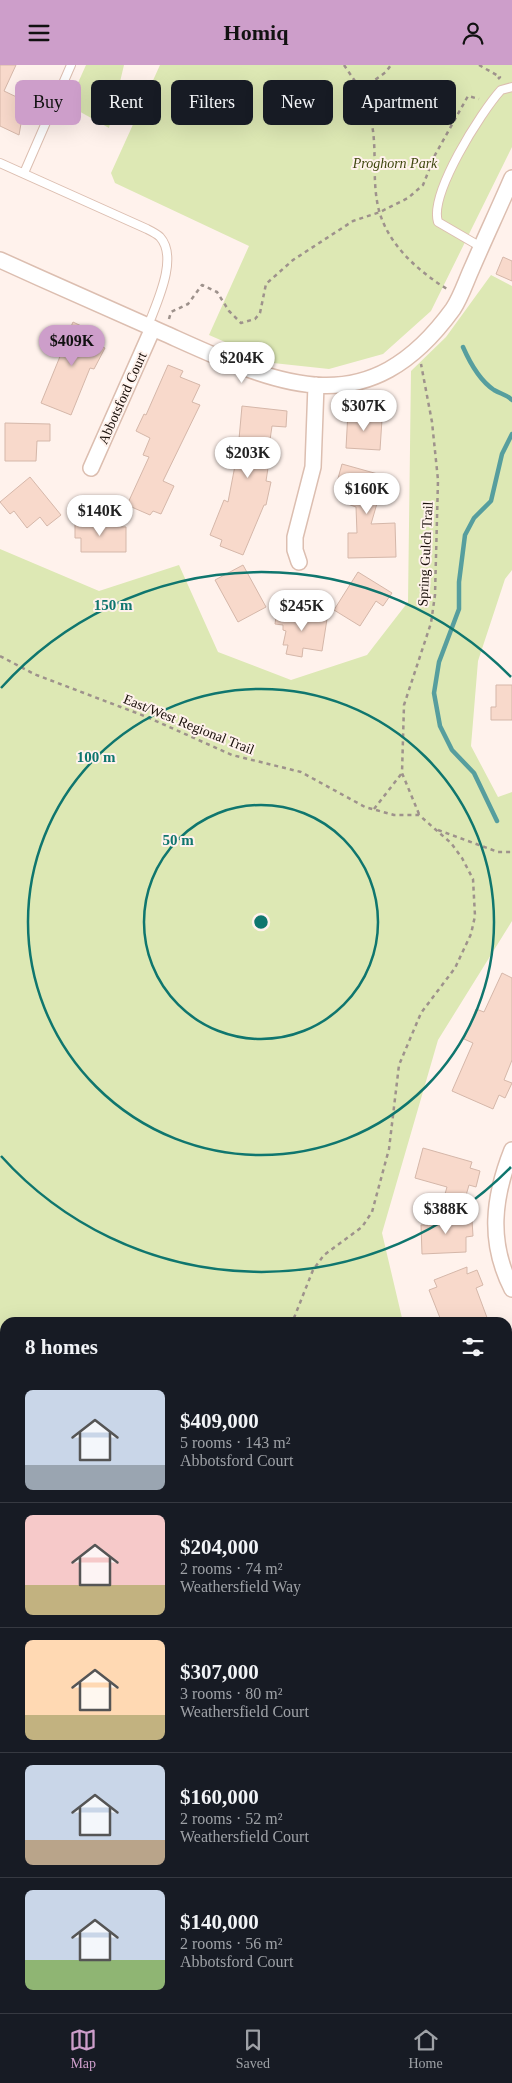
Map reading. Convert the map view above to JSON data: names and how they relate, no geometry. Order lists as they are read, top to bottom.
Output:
{
  "streets": {
    "street": ["Abbotsford Court"],
    "path": ["Spring Gulch Trail", "East/West Regional Trail"]
  },
  "crossings": [
    ["Spring Gulch Trail", "East/West Regional Trail"]
  ],
  "parks": ["Proghorn Park"],
  "page": {
    "header": "Homiq",
    "chip": [
      "Buy",
      "Rent",
      "Filters",
      "New",
      "Apartment"
    ],
    "price": [
      "$409K",
      "$204K",
      "$307K",
      "$203K",
      "$160K",
      "$140K",
      "$245K",
      "$388K"
    ],
    "heading": "8 homes",
    "list": [
      {
        "name": "$409,000",
        "note": "5 rooms · 143 m² · Abbotsford Court"
      },
      {
        "name": "$204,000",
        "note": "2 rooms · 74 m² · Weathersfield Way"
      },
      {
        "name": "$307,000",
        "note": "3 rooms · 80 m² · Weathersfield Court"
      },
      {
        "name": "$160,000",
        "note": "2 rooms · 52 m² · Weathersfield Court"
      },
      {
        "name": "$140,000",
        "note": "2 rooms · 56 m² · Abbotsford Court"
      }
    ],
    "tabs": ["Map", "Saved", "Home"]
  },
  "rings": ["150 m", "100 m", "50 m"]
}
